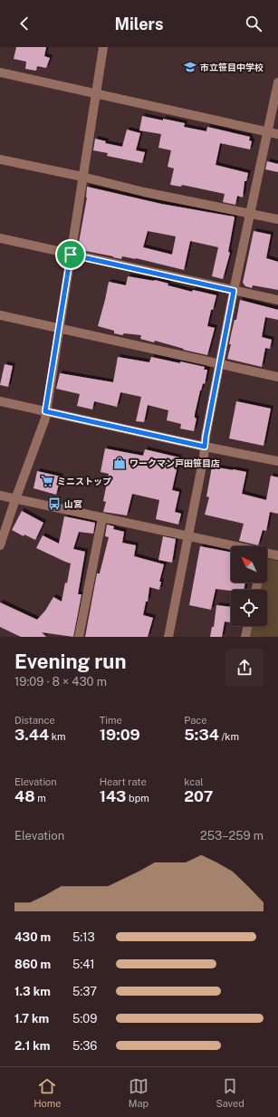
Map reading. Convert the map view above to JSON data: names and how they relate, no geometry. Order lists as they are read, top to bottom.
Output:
{
  "places": {
    "school or university": ["市立笹目中学校"],
    "shop": ["ワークマン戸田笹目店"],
    "supermarket": ["ミニストップ"],
    "bus stop": ["山宮"]
  },
  "north": "top left",
  "page": {
    "header": "Milers",
    "heading": ["Evening run", "19:09 · 8 × 430 m"],
    "stats": [
      ["Distance", "3.44 km"],
      ["Time", "19:09"],
      ["Pace", "5:34 /km"],
      ["Elevation", "48 m"],
      ["Heart rate", "143 bpm"],
      ["kcal", "207"]
    ],
    "chart": ["Elevation", "253–259 m"],
    "list": [
      {
        "name": "430 m",
        "note": "5:13"
      },
      {
        "name": "860 m",
        "note": "5:41"
      },
      {
        "name": "1.3 km",
        "note": "5:37"
      },
      {
        "name": "1.7 km",
        "note": "5:09"
      },
      {
        "name": "2.1 km",
        "note": "5:36"
      }
    ],
    "tabs": ["Home", "Map", "Saved"]
  }
}
